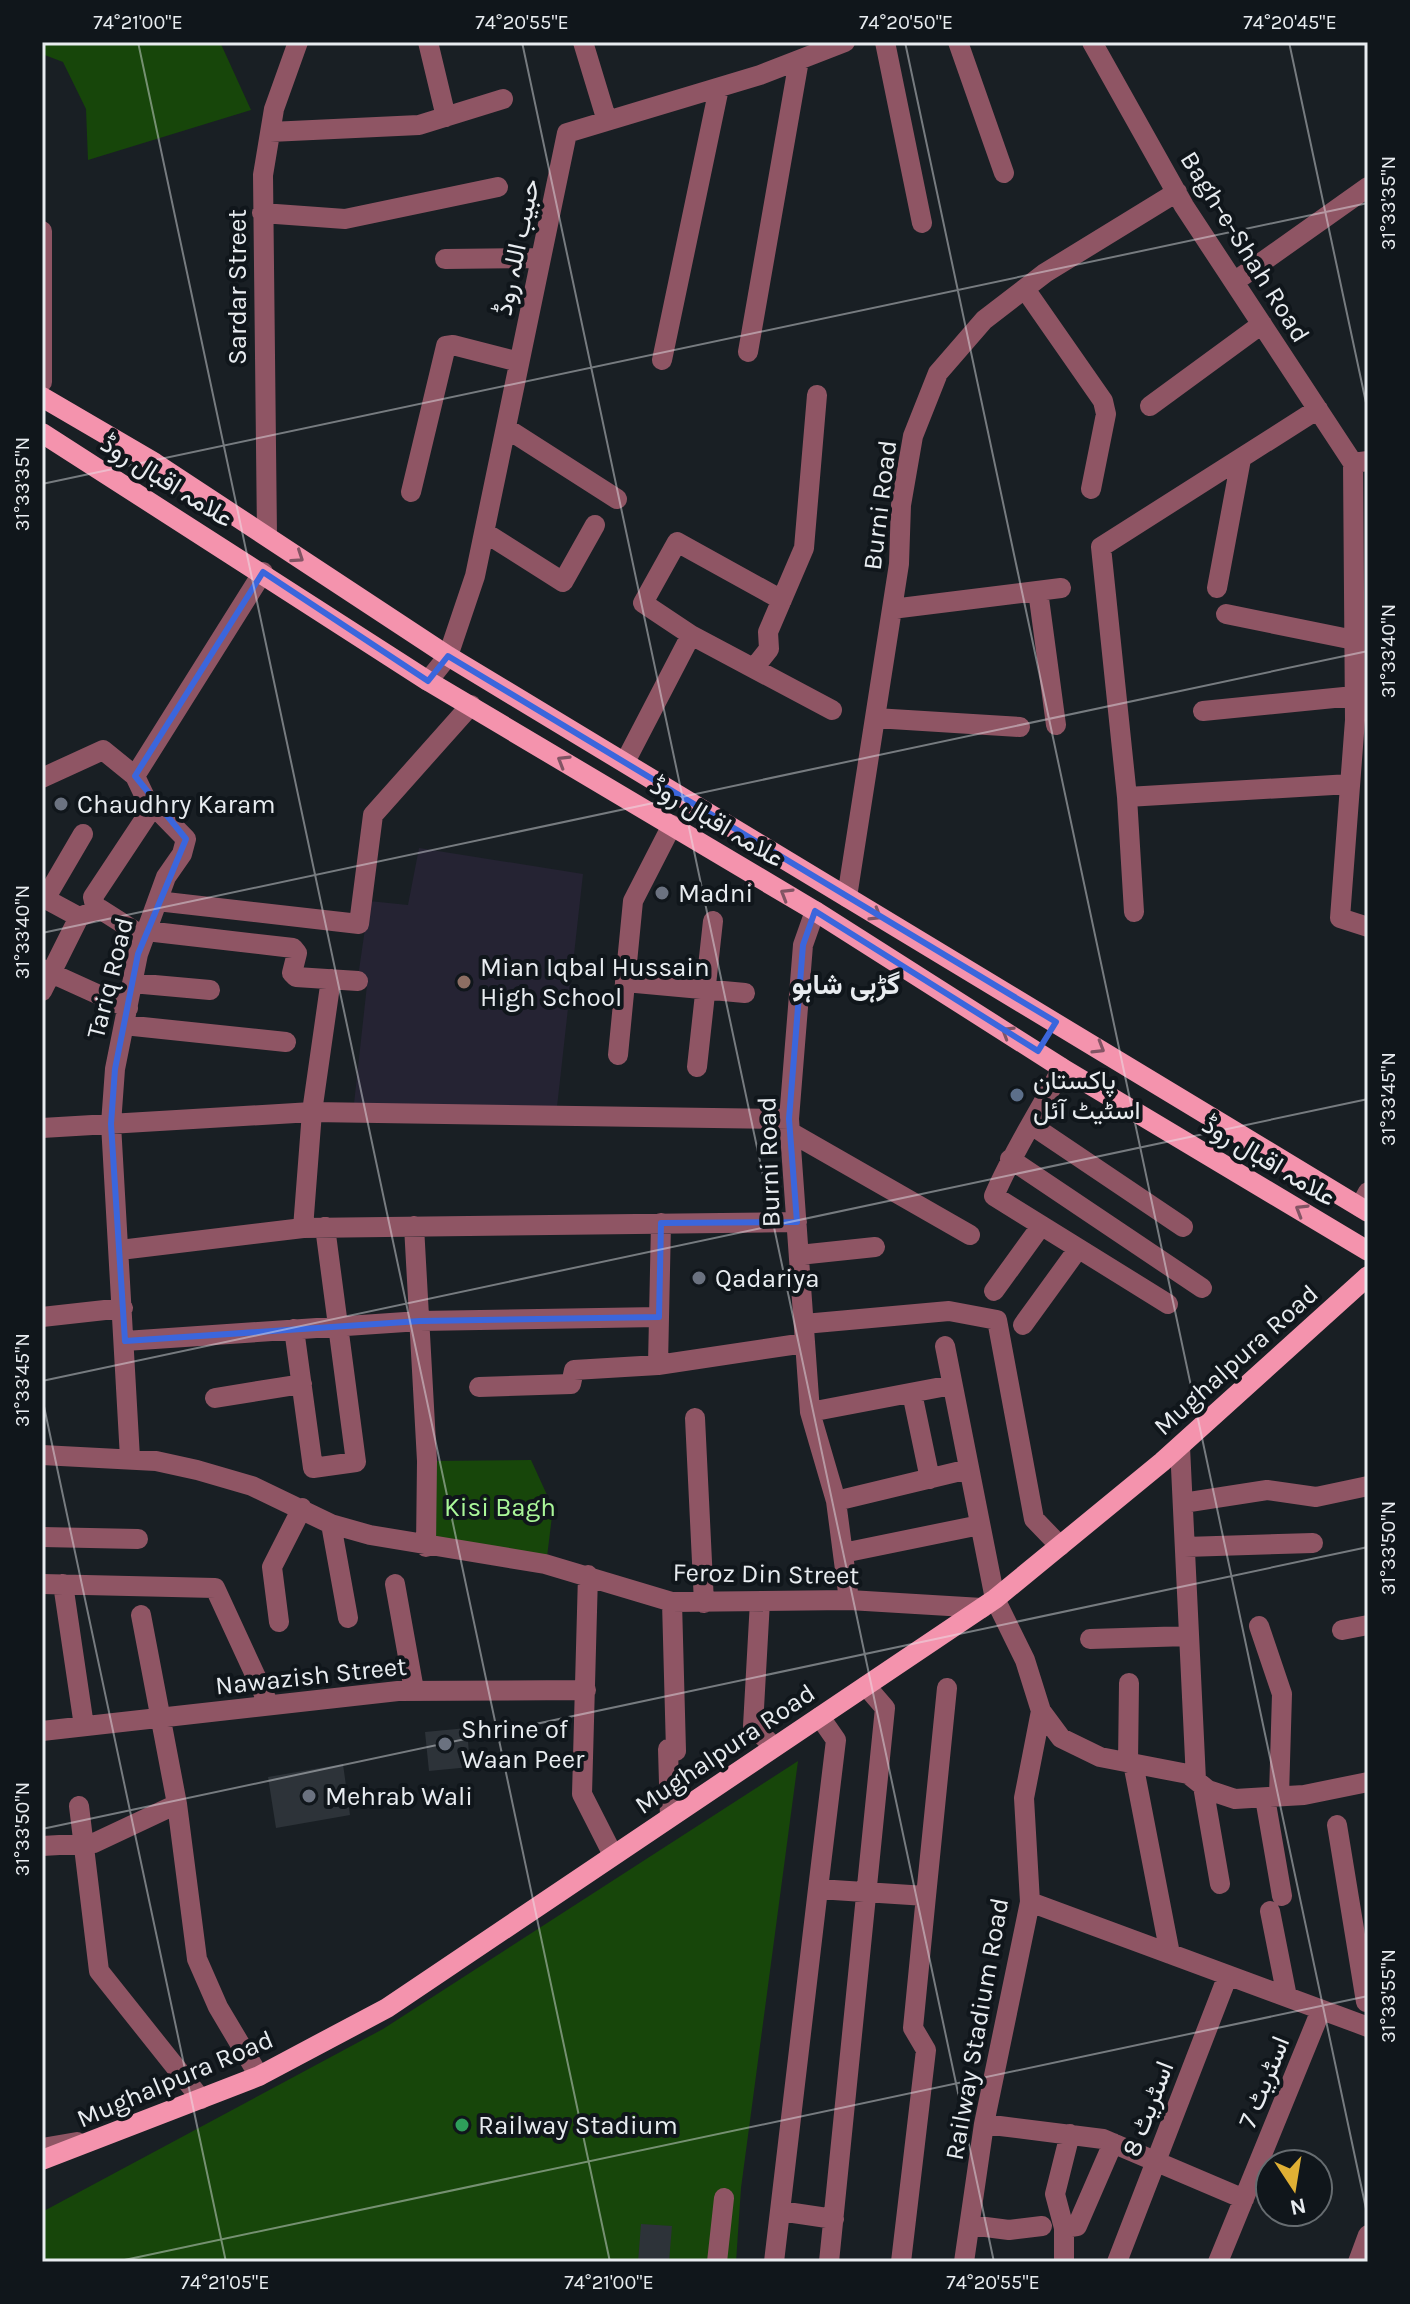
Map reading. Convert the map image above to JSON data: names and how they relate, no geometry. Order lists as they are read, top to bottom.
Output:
{
  "streets": {
    "main road": ["علامہ اقبال روڈ", "Mughalpura Road"],
    "street": [
      "حبیب اللہ روڈ",
      "Bagh-e-Shah Road",
      "Sardar Street",
      "Burni Road",
      "Tariq Road",
      "Feroz Din Street",
      "Nawazish Street",
      "Railway Stadium Road",
      "اسٹریٹ 7",
      "اسٹریٹ 8"
    ]
  },
  "crossings": [
    ["حبیب اللہ روڈ", "علامہ اقبال روڈ"],
    ["Bagh-e-Shah Road", "Burni Road"],
    ["Sardar Street", "علامہ اقبال روڈ"],
    ["علامہ اقبال روڈ", "Burni Road"],
    ["Burni Road", "Feroz Din Street"],
    ["Tariq Road", "Feroz Din Street"],
    ["Mughalpura Road", "Feroz Din Street"]
  ],
  "districts": ["گڑہی شاہو"],
  "parks": ["Kisi Bagh"],
  "places": [
    "Chaudhry Karam",
    "Madni",
    "Mian Iqbal Hussain High School",
    "پاکستان اسٹیٹ آئل",
    "Qadariya",
    "Shrine of Waan Peer",
    "Mehrab Wali",
    "Railway Stadium"
  ],
  "north": "bottom",
  "coordinates": [
    "74°21'00\"E",
    "74°20'55\"E",
    "74°20'50\"E",
    "74°20'45\"E",
    "31°33'35\"N",
    "31°33'40\"N",
    "31°33'45\"N",
    "31°33'50\"N",
    "31°33'55\"N",
    "74°21'05\"E"
  ]
}
